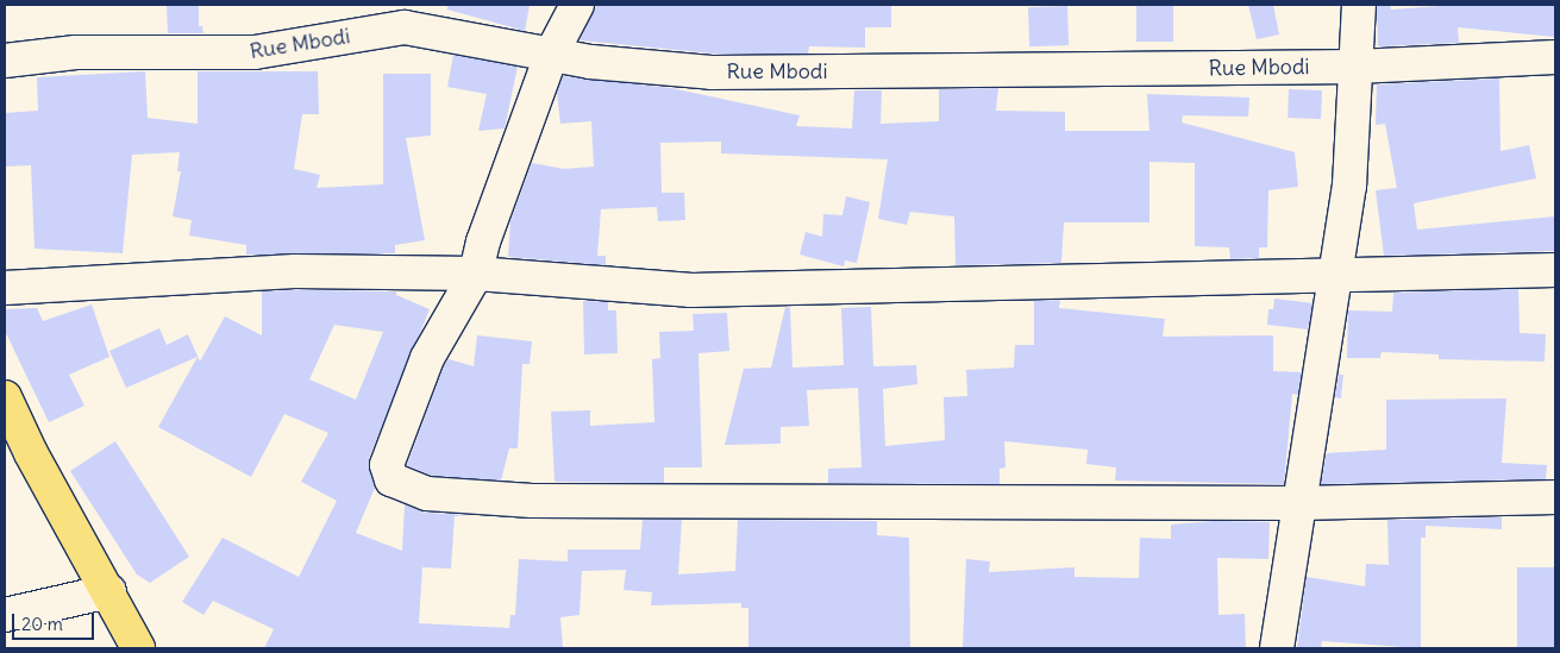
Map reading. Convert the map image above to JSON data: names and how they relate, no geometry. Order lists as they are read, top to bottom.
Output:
{
  "streets": {
    "street": ["Rue Mbodi"]
  },
  "scale_bar": "20 m"
}
